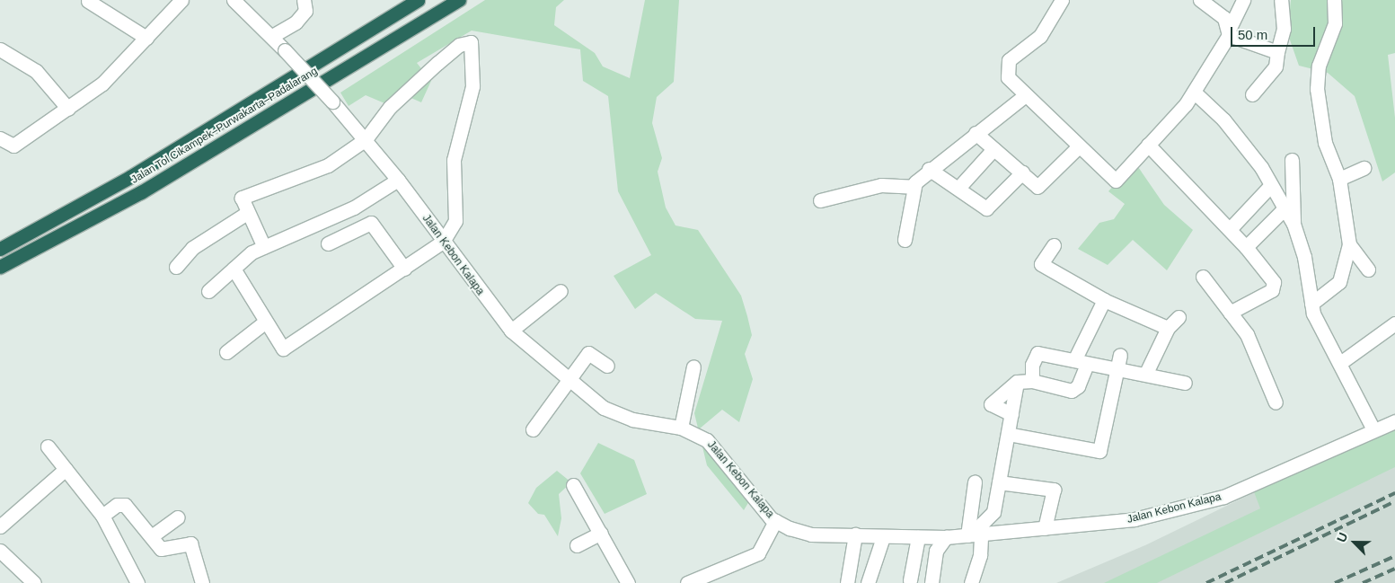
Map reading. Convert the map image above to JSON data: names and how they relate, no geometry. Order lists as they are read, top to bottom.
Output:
{
  "streets": {
    "highway": ["Jalan Tol Cikampek–Purwakarta–Padalarang"],
    "street": ["Jalan Kebon Kalapa"]
  },
  "scale_bar": "50 m",
  "north": "top left"
}
